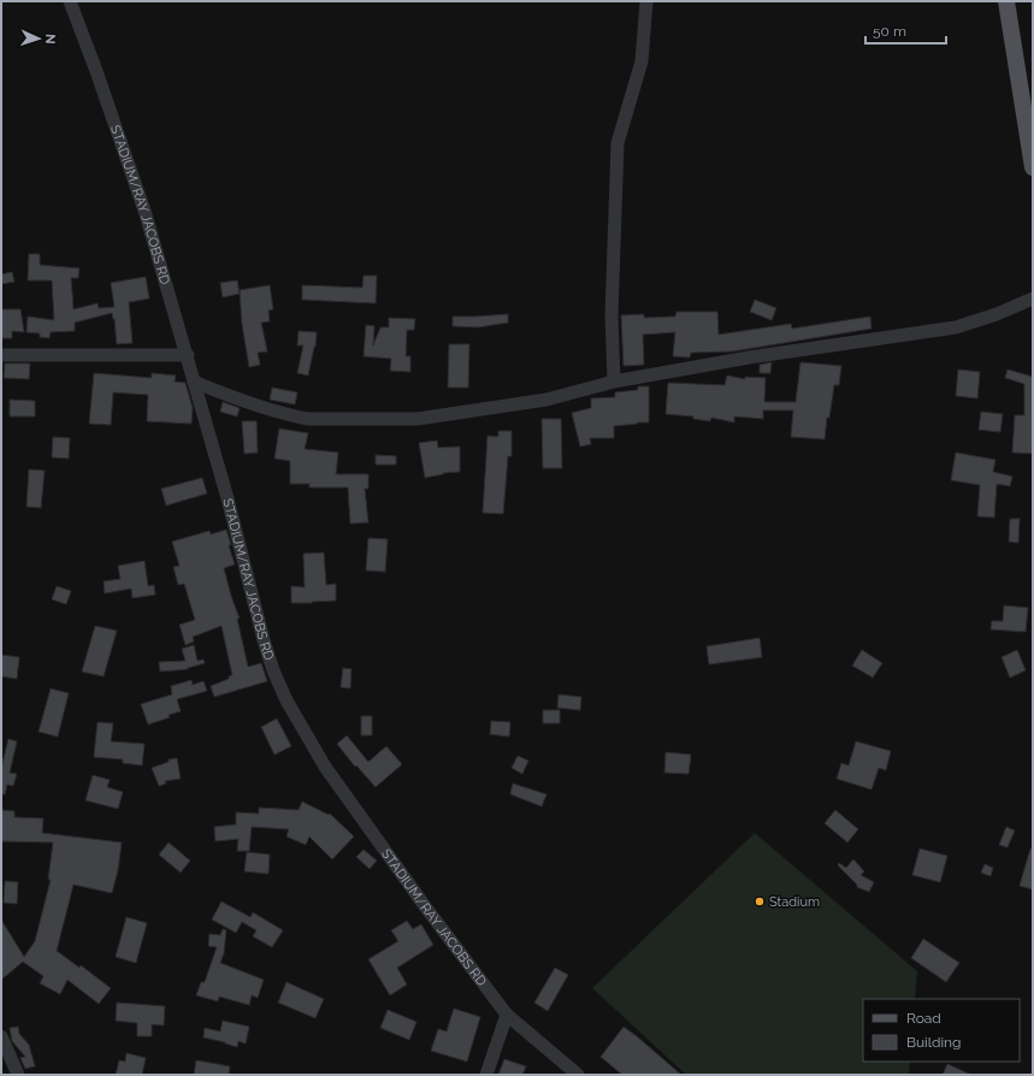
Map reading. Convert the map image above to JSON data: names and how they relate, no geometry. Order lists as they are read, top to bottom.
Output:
{
  "streets": {
    "street": ["STADIUM/RAY JACOBS RD"]
  },
  "places": ["Stadium"],
  "legend": ["Road", "Building"],
  "scale_bar": "50 m",
  "north": "right"
}
